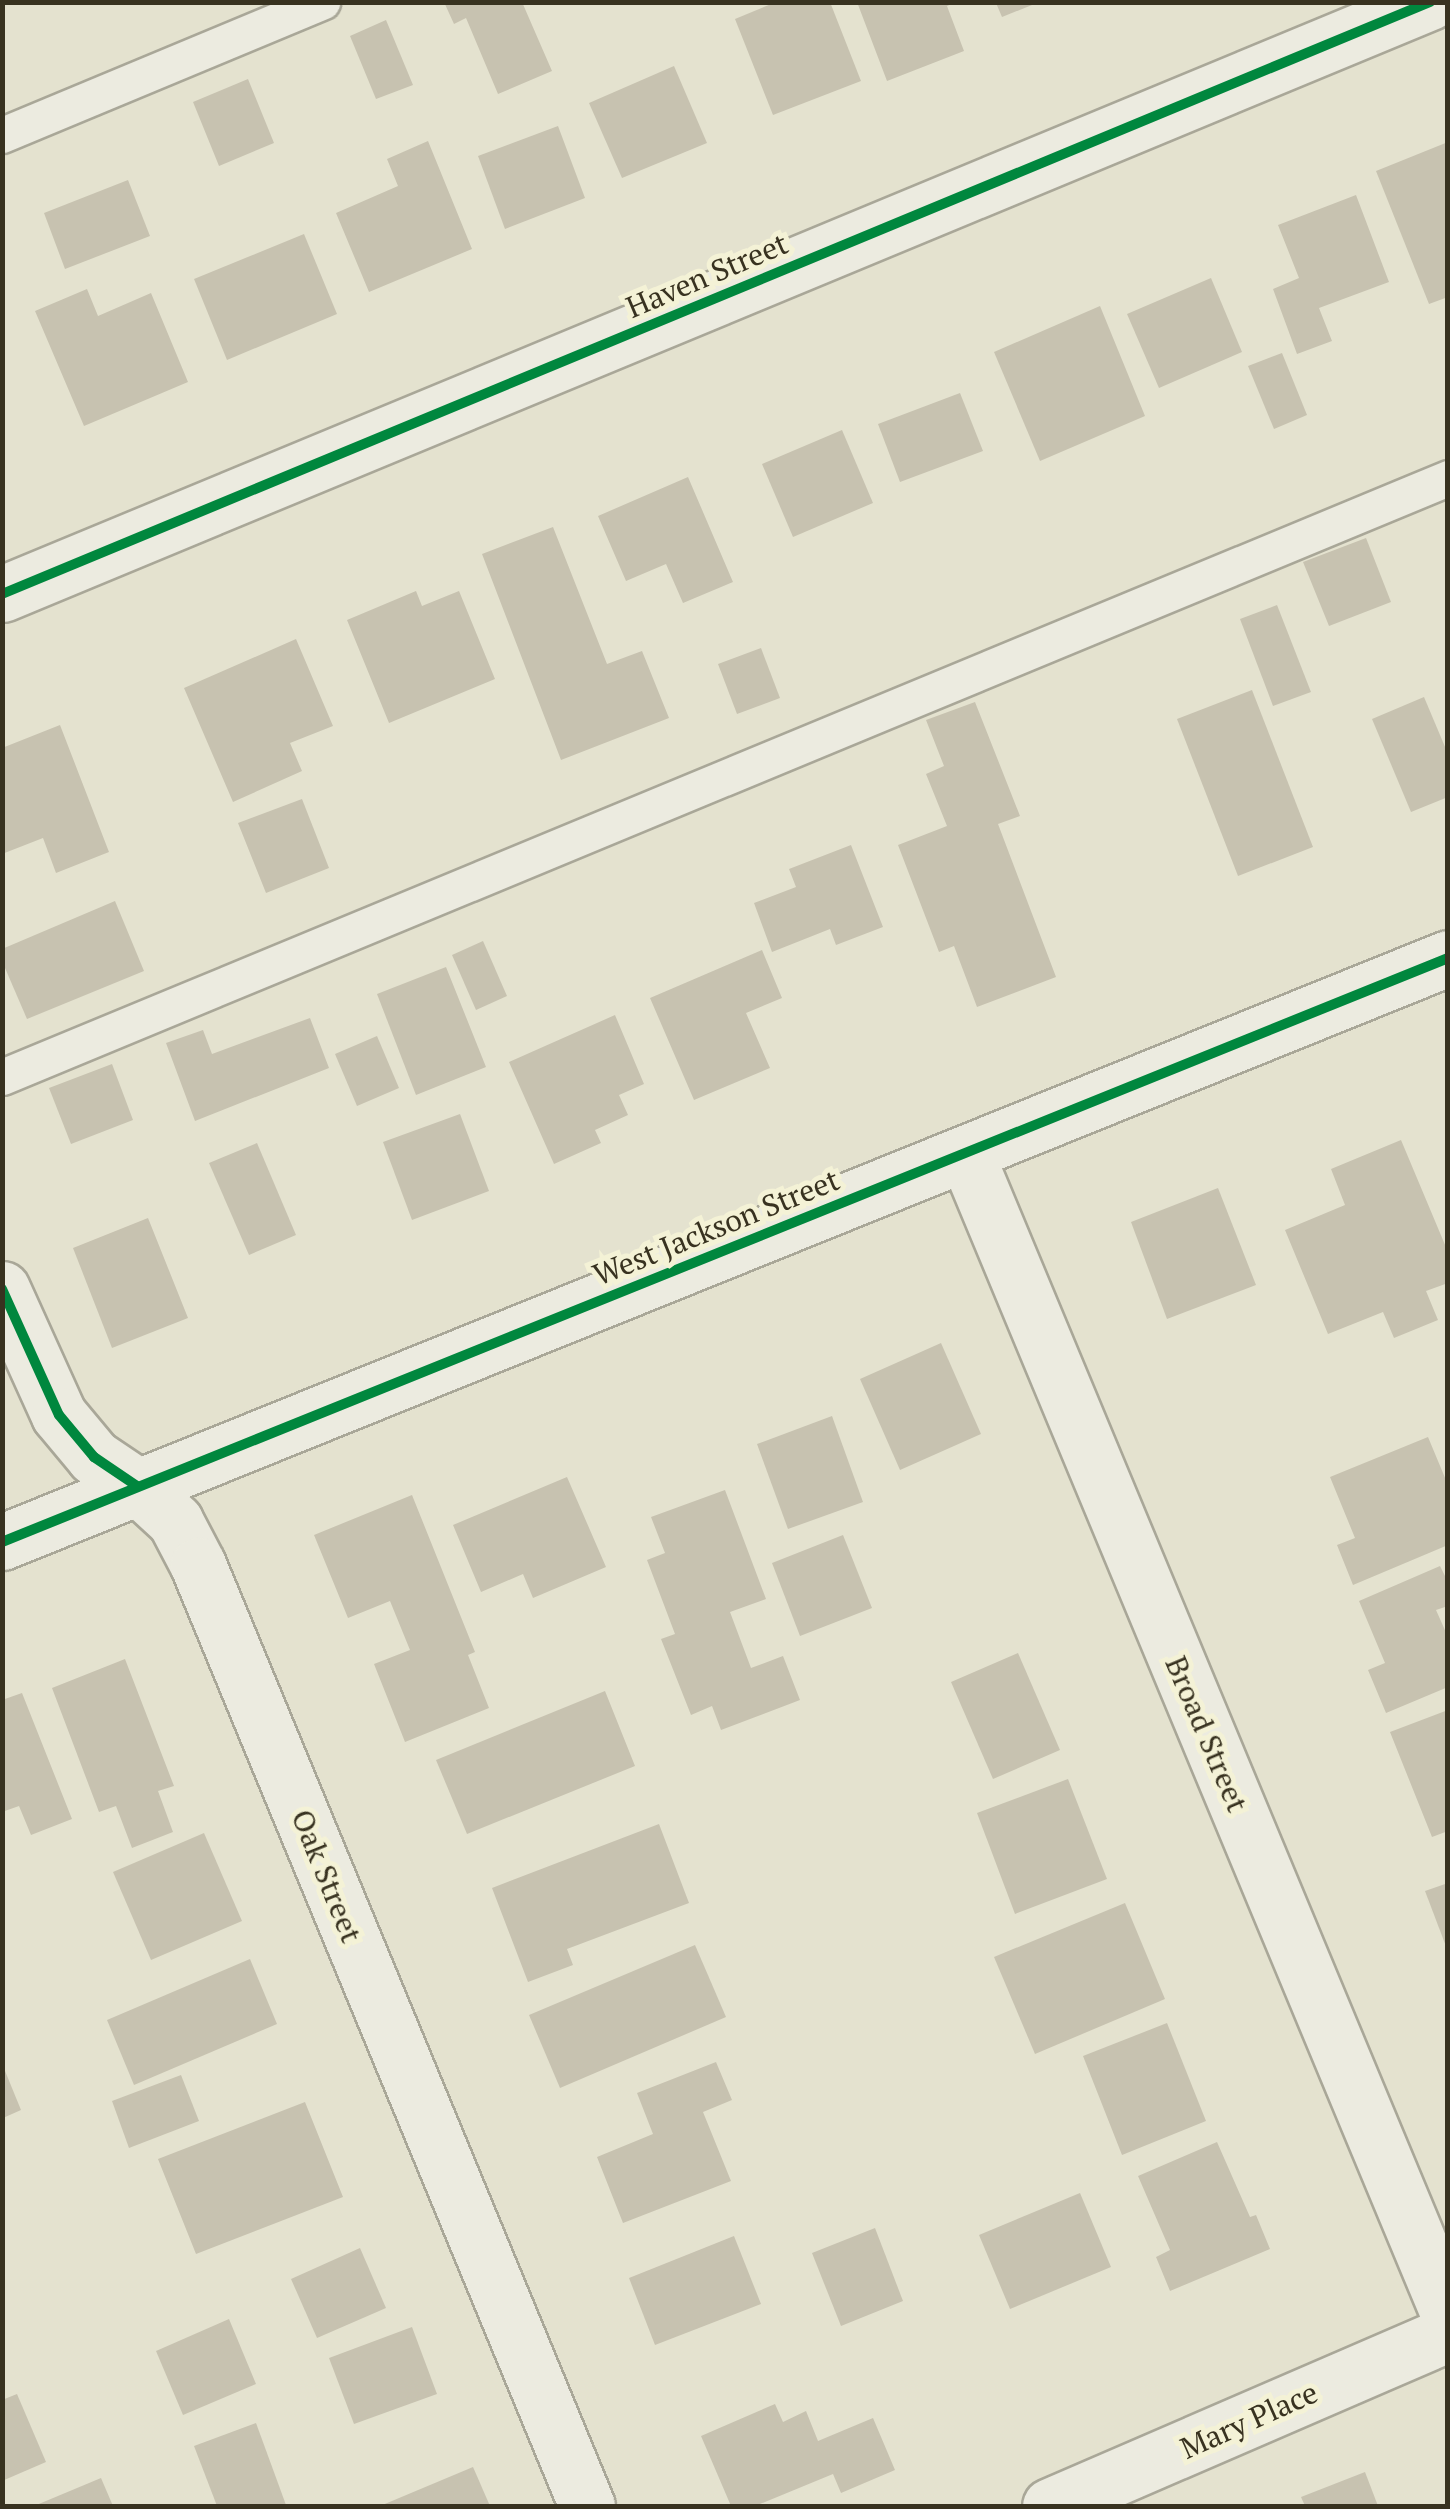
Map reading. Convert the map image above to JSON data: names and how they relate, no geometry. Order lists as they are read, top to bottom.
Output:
{
  "streets": {
    "street": [
      "Haven Street",
      "West Jackson Street",
      "Broad Street",
      "Oak Street",
      "Mary Place"
    ]
  },
  "crossings": [
    ["West Jackson Street", "Broad Street"],
    ["West Jackson Street", "Oak Street"]
  ]
}
